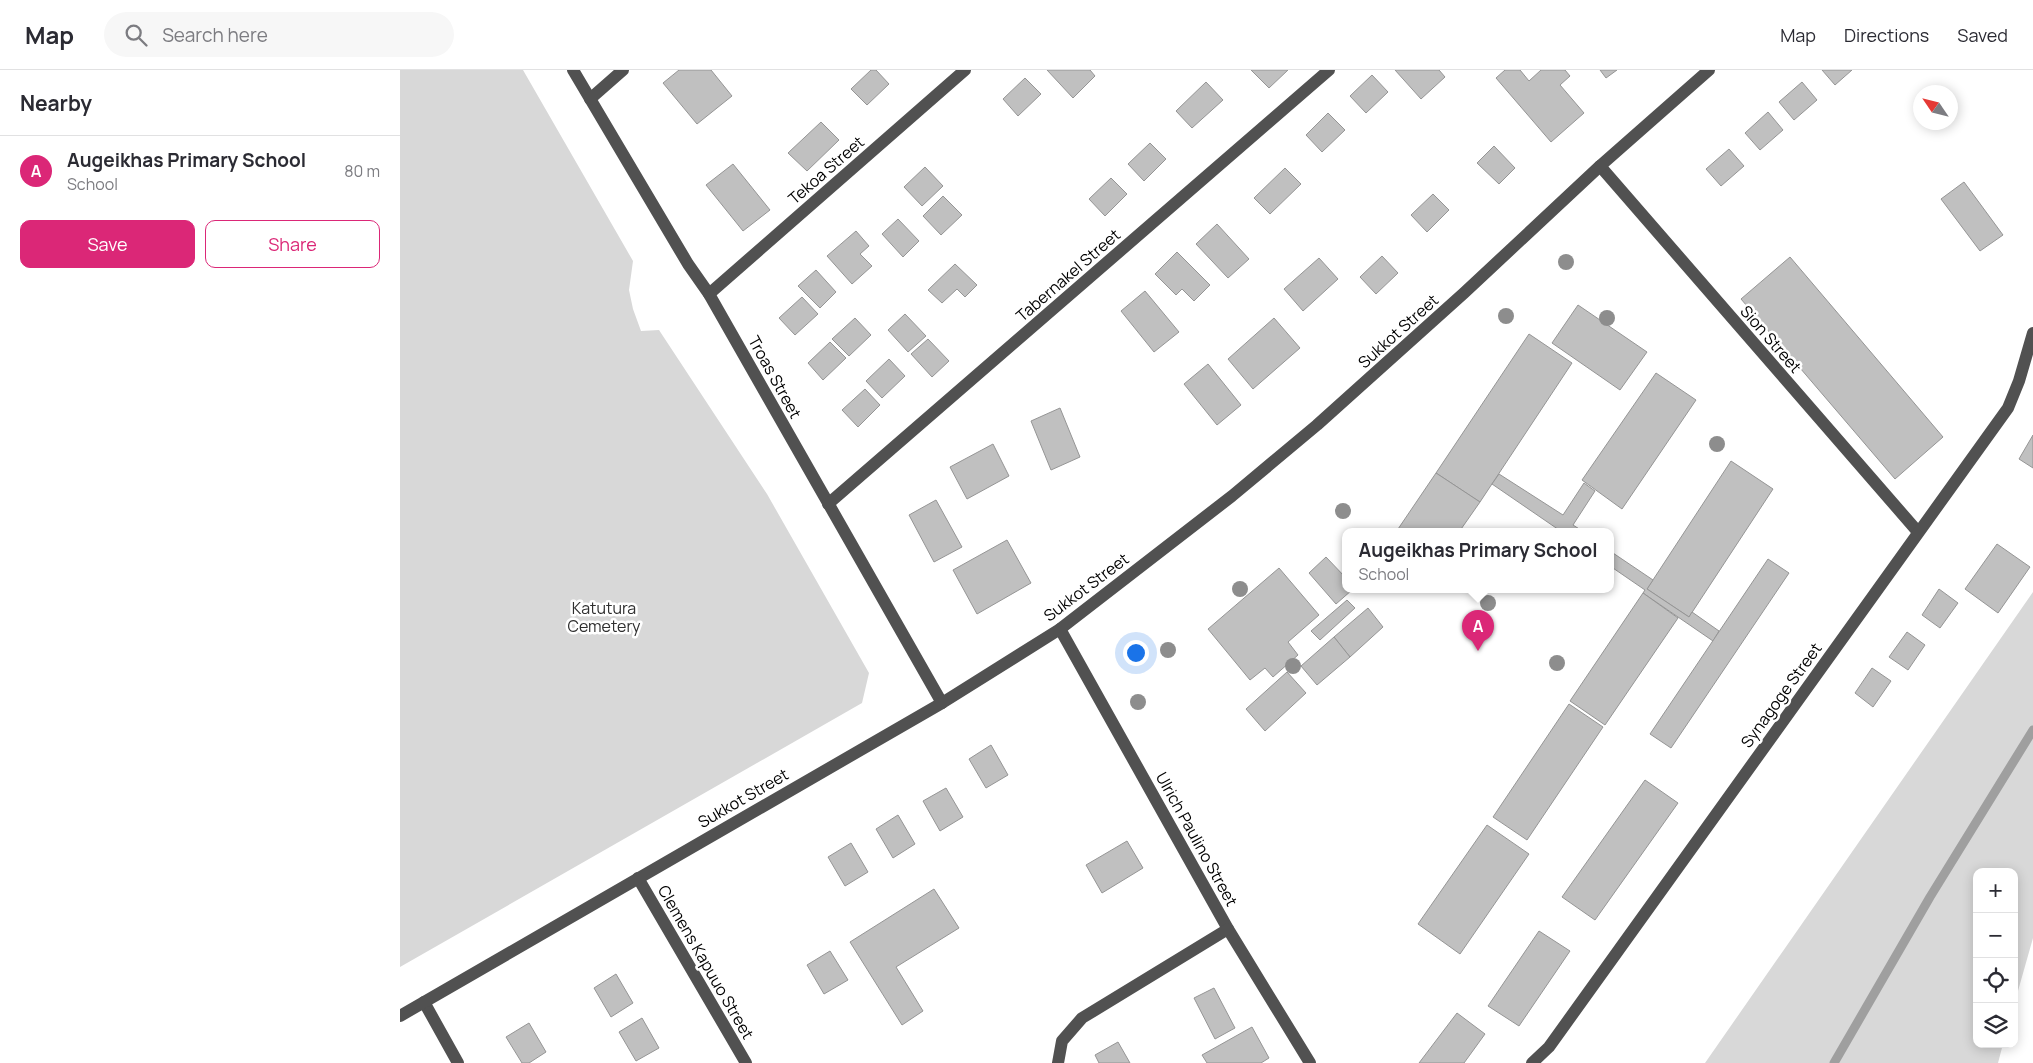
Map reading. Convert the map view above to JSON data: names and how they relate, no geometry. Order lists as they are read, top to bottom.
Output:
{
  "streets": {
    "street": [
      "Tekoa Street",
      "Tabernakel Street",
      "Sukkot Street",
      "Sion Street",
      "Troas Street",
      "Synagoge Street",
      "Ulrich Paulino Street",
      "Clemens Kapuuo Street"
    ]
  },
  "crossings": [
    ["Tekoa Street", "Troas Street"],
    ["Tabernakel Street", "Troas Street"],
    ["Sukkot Street", "Sion Street"],
    ["Sukkot Street", "Troas Street"],
    ["Sukkot Street", "Ulrich Paulino Street"],
    ["Sukkot Street", "Clemens Kapuuo Street"],
    ["Sion Street", "Synagoge Street"]
  ],
  "parks": ["Katutura Cemetery"],
  "north": "top left",
  "page": {
    "header": "Map",
    "search": "Search here",
    "nav": ["Map", "Directions", "Saved"],
    "heading": "Nearby",
    "list": [
      {
        "mark": "A",
        "name": "Augeikhas Primary School",
        "note": "School",
        "value": "80 m"
      }
    ],
    "buttons": ["Save", "Share"],
    "popup": ["Augeikhas Primary School", "School"],
    "pins": "A",
    "map_buttons": ["+", "−"]
  }
}
